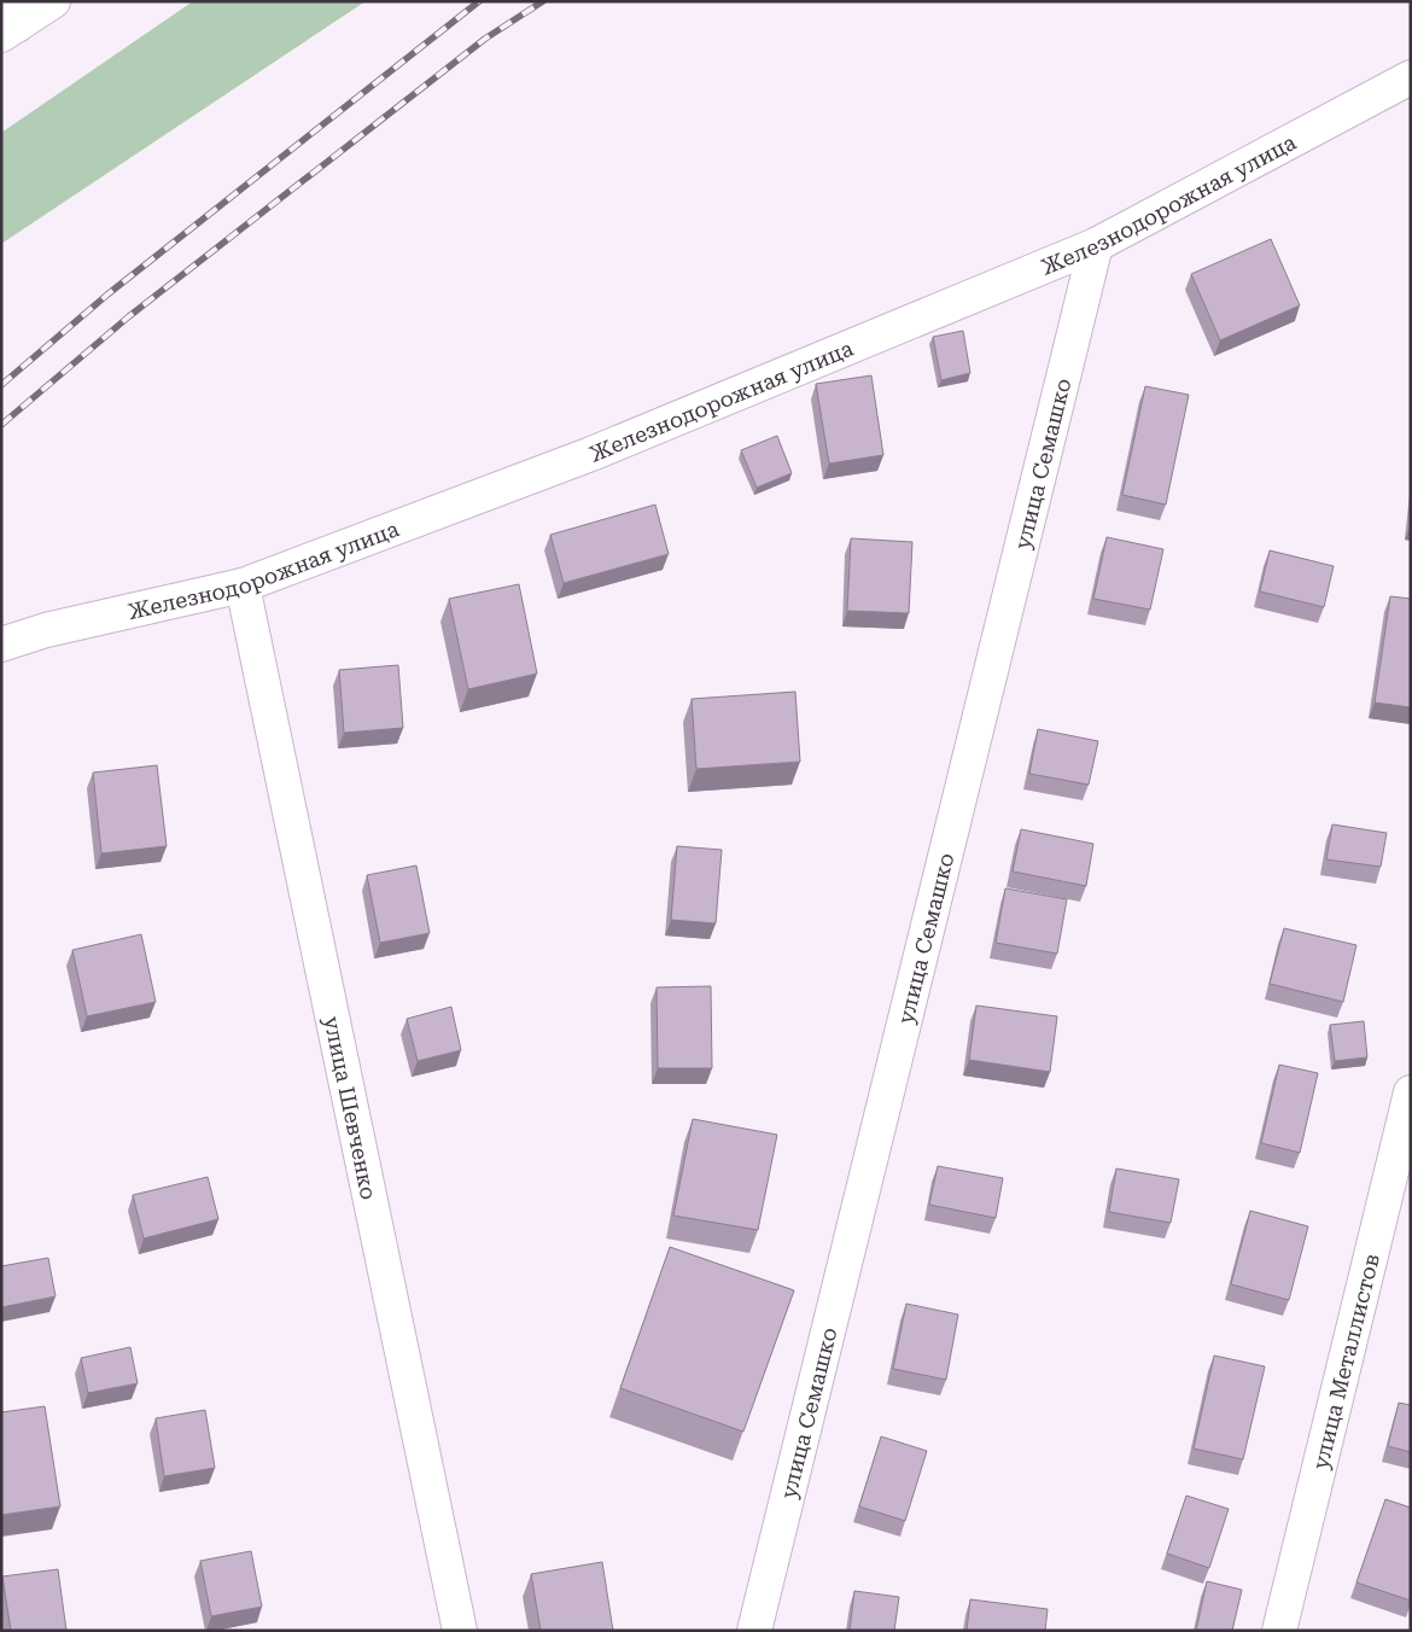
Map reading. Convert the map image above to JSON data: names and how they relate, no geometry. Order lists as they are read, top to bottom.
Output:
{
  "streets": {
    "street": [
      "Железнодорожная улица",
      "улица Семашко",
      "улица Шевченко",
      "улица Металлистов"
    ]
  },
  "crossings": [
    ["Железнодорожная улица", "улица Семашко"],
    ["Железнодорожная улица", "улица Шевченко"]
  ]
}
